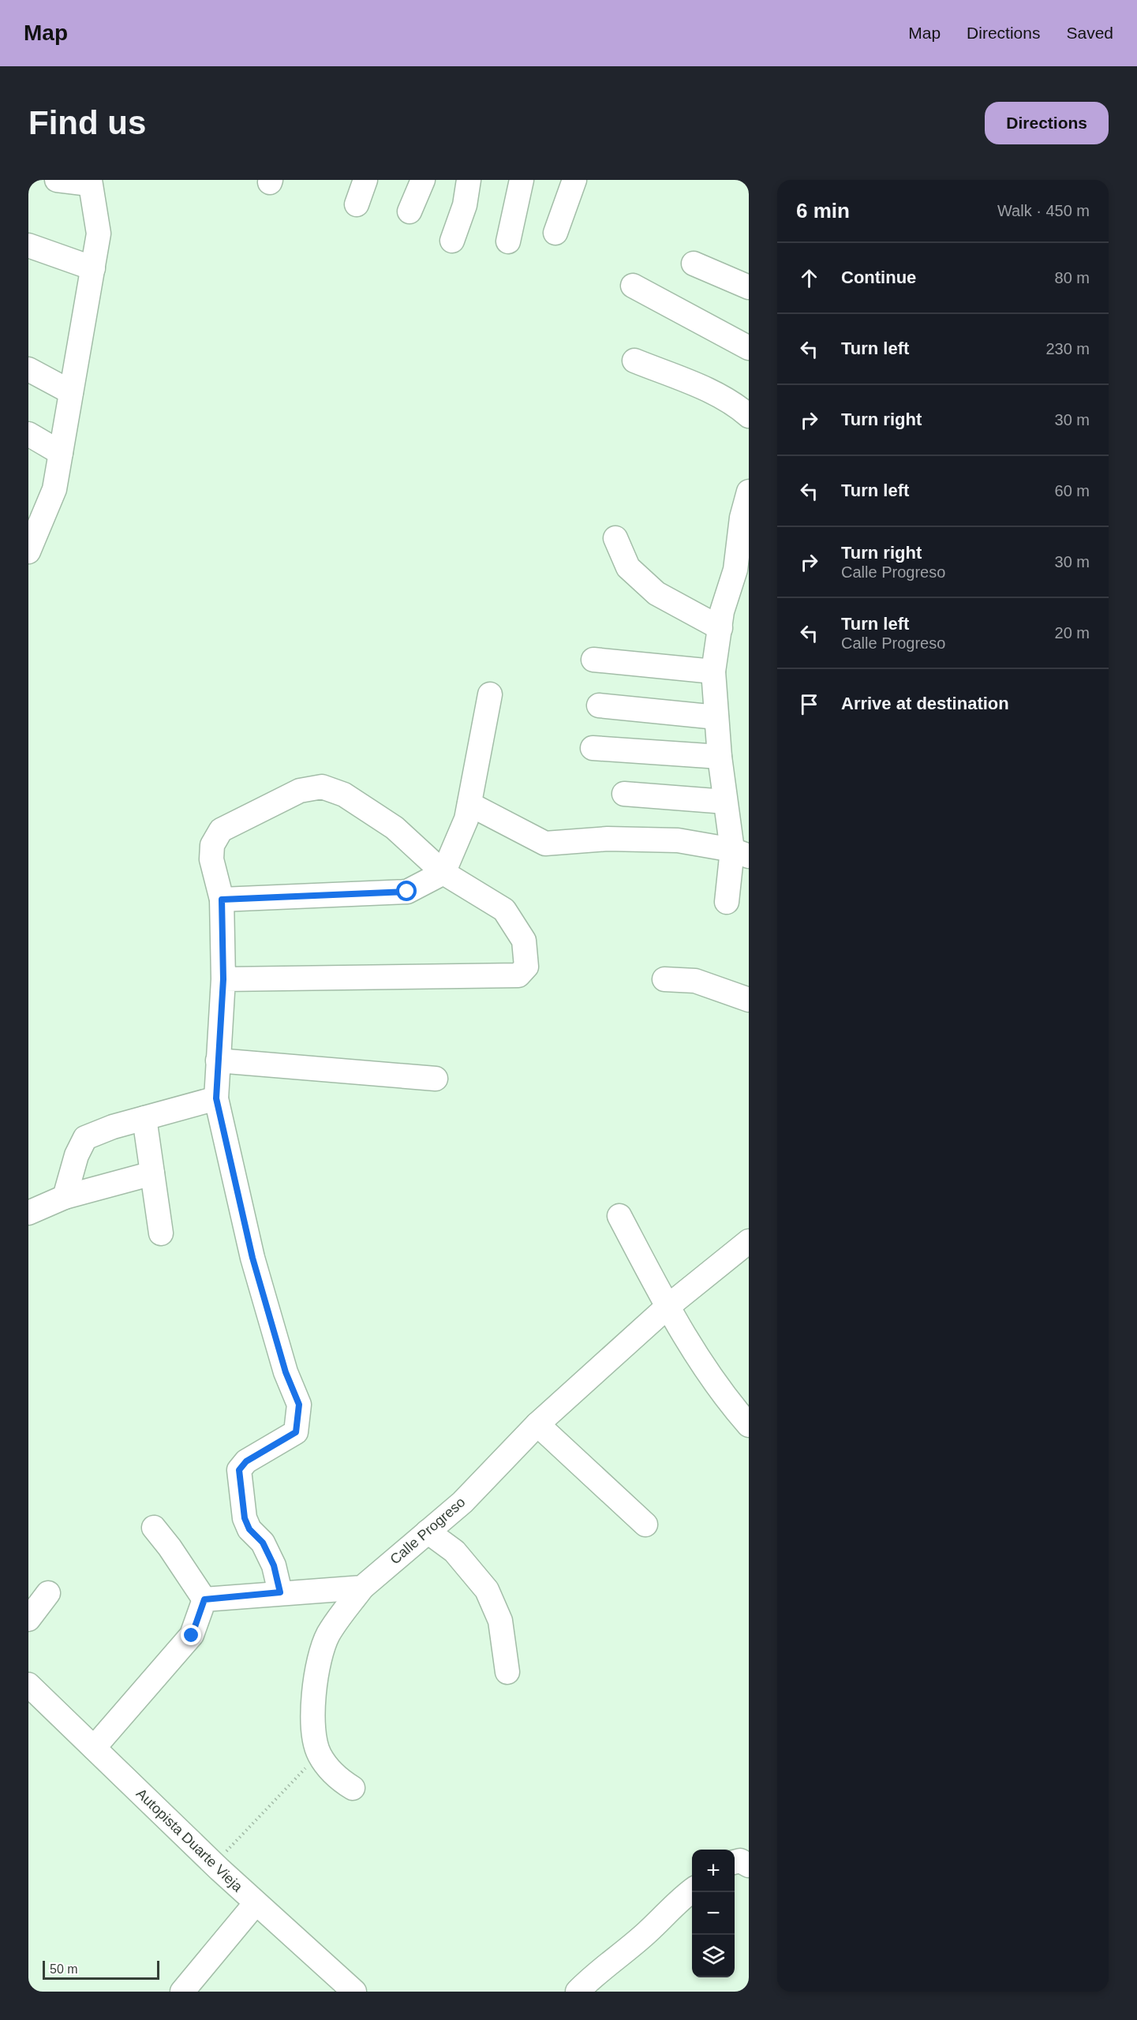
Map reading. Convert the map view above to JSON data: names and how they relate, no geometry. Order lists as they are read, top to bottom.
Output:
{
  "streets": {
    "street": ["Calle Progreso", "Autopista Duarte Vieja"]
  },
  "scale_bar": "50 m",
  "page": {
    "header": "Map",
    "nav": ["Map", "Directions", "Saved"],
    "buttons": "Directions",
    "title": "Find us",
    "heading": ["6 min", "Walk · 450 m"],
    "list": [
      ["Continue", "80 m"],
      ["Turn left", "230 m"],
      ["Turn right", "30 m"],
      ["Turn left", "60 m"],
      ["Turn right", "Calle Progreso", "30 m"],
      ["Turn left", "Calle Progreso", "20 m"],
      "Arrive at destination"
    ],
    "map_buttons": ["+", "−"],
    "scale": "50 m"
  }
}
